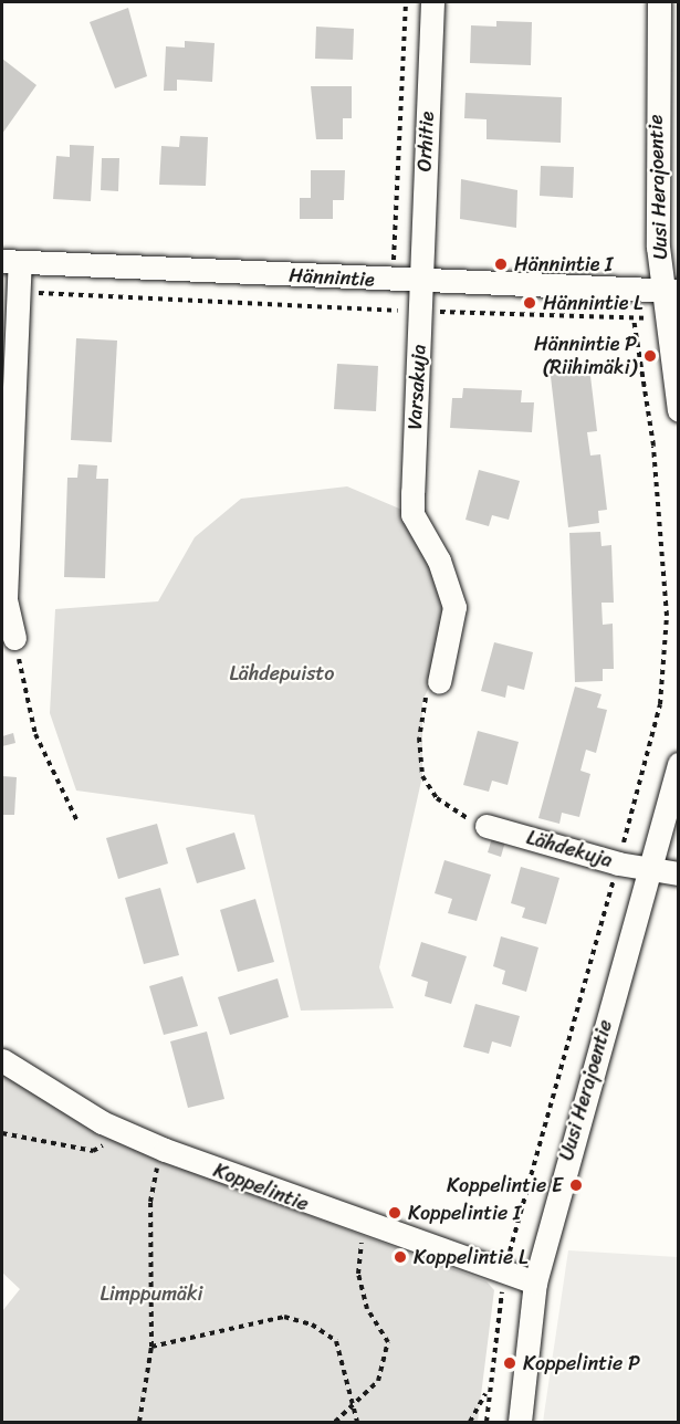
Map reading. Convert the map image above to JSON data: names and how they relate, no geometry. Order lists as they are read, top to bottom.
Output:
{
  "streets": {
    "street": [
      "Orhitie",
      "Uusi Herajoentie",
      "Hännintie",
      "Varsakuja",
      "Lähdekuja",
      "Koppelintie"
    ]
  },
  "crossings": [
    ["Orhitie", "Hännintie"],
    ["Orhitie", "Varsakuja"],
    ["Uusi Herajoentie", "Hännintie"],
    ["Uusi Herajoentie", "Lähdekuja"],
    ["Uusi Herajoentie", "Koppelintie"],
    ["Hännintie", "Varsakuja"]
  ],
  "parks": ["Lähdepuisto", "Limppumäki"],
  "places": [
    "Hännintie I",
    "Hännintie L",
    "Hännintie P (Riihimäki)",
    "Koppelintie E",
    "Koppelintie I",
    "Koppelintie L",
    "Koppelintie P"
  ]
}
